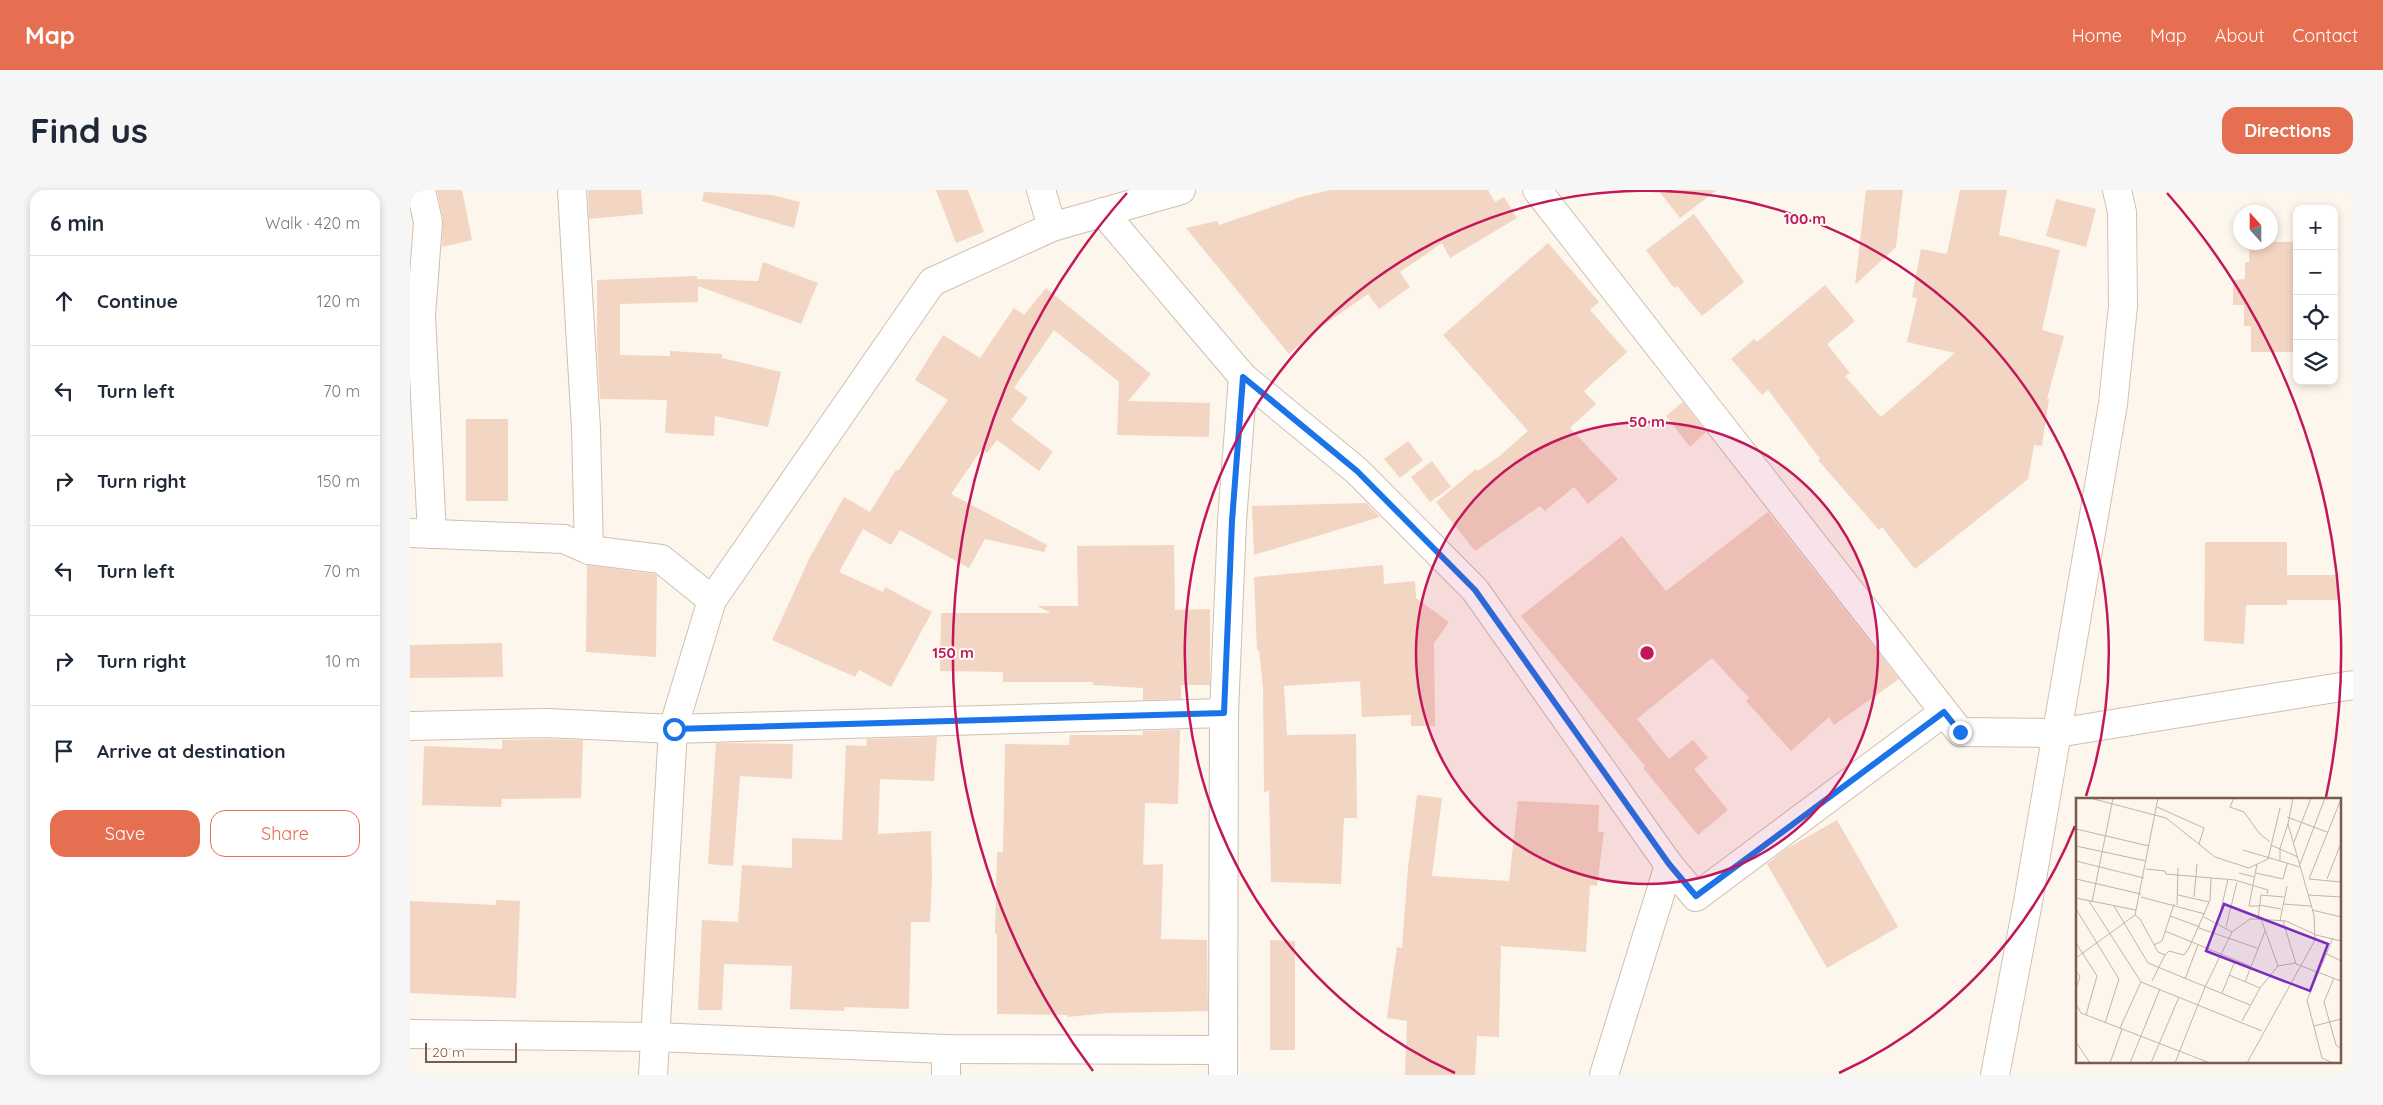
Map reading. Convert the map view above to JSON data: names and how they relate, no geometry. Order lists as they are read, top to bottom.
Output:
{
  "scale_bar": "20 m",
  "north": "top",
  "page": {
    "header": "Map",
    "nav": [
      "Home",
      "Map",
      "About",
      "Contact"
    ],
    "buttons": [
      "Directions",
      ["Save", "Share"]
    ],
    "title": "Find us",
    "heading": ["6 min", "Walk · 420 m"],
    "map_buttons": ["+", "−"],
    "list": [
      ["Continue", "120 m"],
      ["Turn left", "70 m"],
      ["Turn right", "150 m"],
      ["Turn left", "70 m"],
      ["Turn right", "10 m"],
      "Arrive at destination"
    ],
    "scale": "20 m"
  },
  "rings": ["100 m", "50 m", "150 m"]
}
